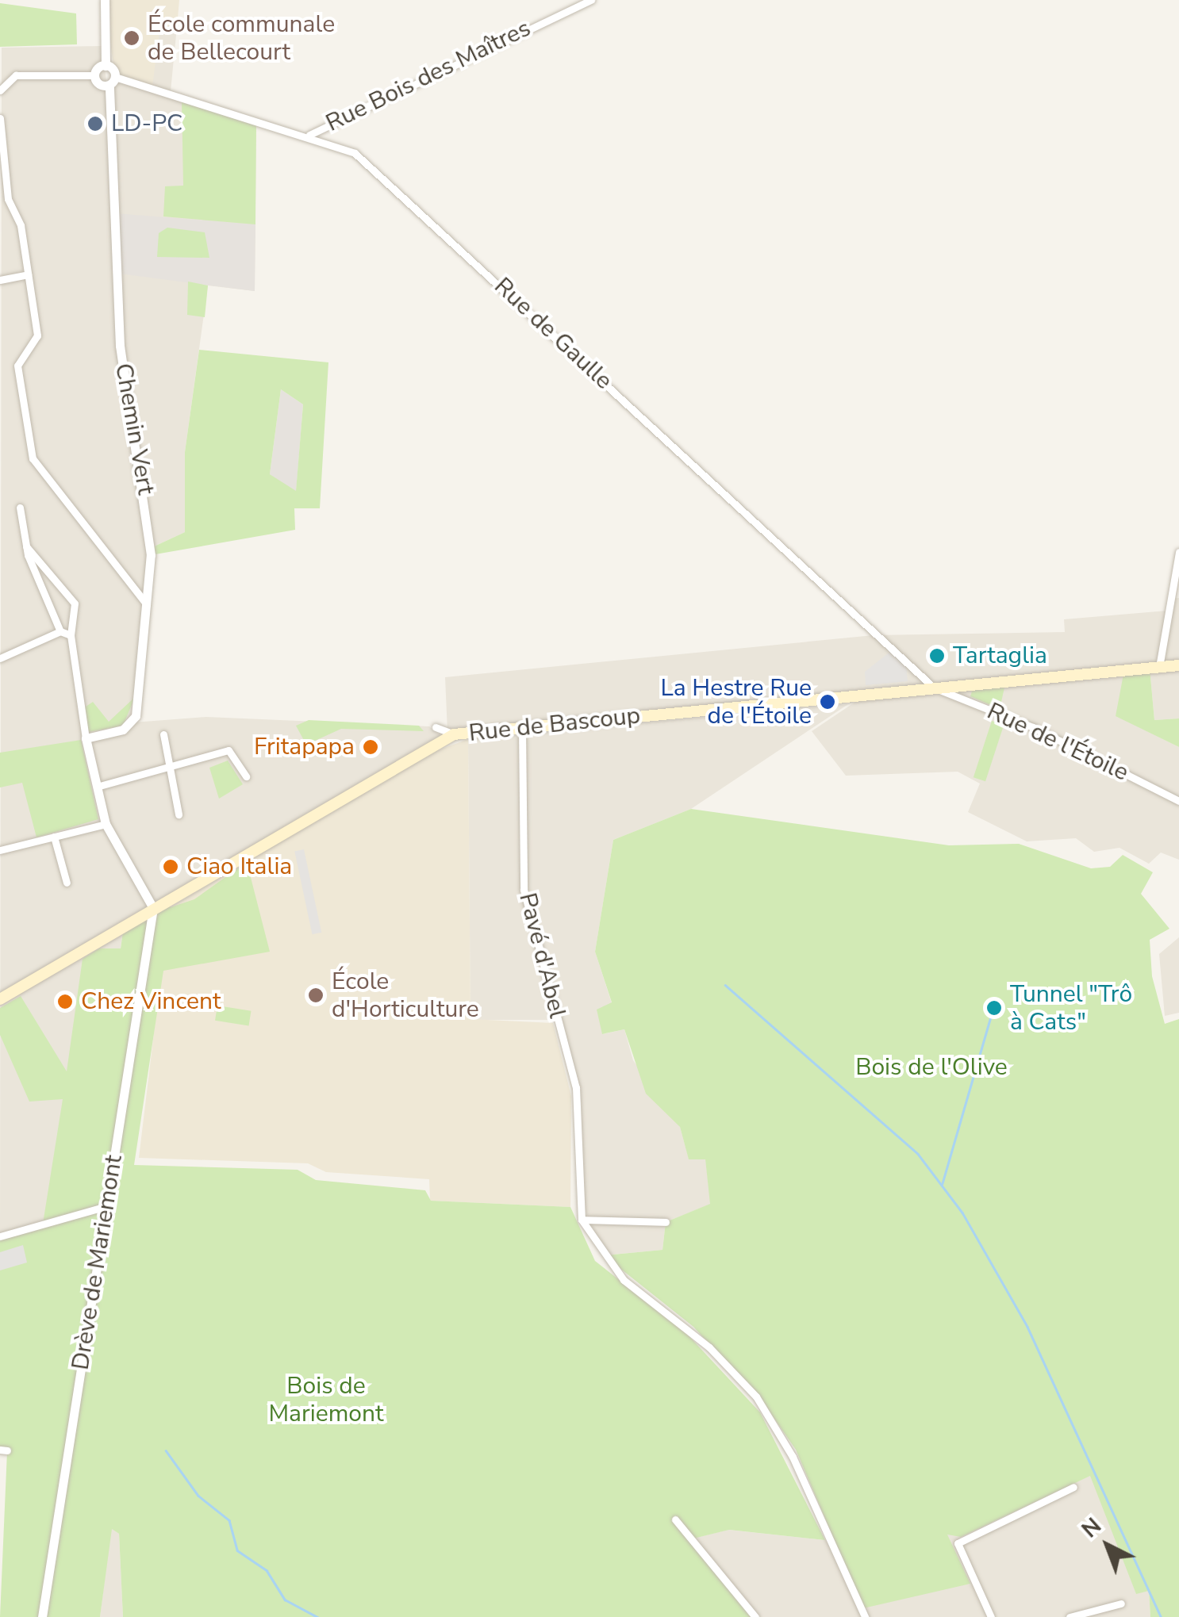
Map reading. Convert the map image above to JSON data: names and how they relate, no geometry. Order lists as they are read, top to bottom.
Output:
{
  "streets": {
    "main road": ["Rue de Bascoup"],
    "street": [
      "Rue Bois des Maîtres",
      "Rue de Gaulle",
      "Chemin Vert",
      "Rue de l'Étoile",
      "Pavé d'Abel",
      "Drève de Mariemont"
    ]
  },
  "crossings": [
    ["Rue Bois des Maîtres", "Rue de Gaulle"],
    ["Rue de Gaulle", "Chemin Vert"],
    ["Rue de Gaulle", "Rue de Bascoup"],
    ["Rue de Gaulle", "Rue de l'Étoile"],
    ["Rue de Bascoup", "Rue de l'Étoile"],
    ["Rue de Bascoup", "Pavé d'Abel"],
    ["Rue de Bascoup", "Drève de Mariemont"]
  ],
  "parks": ["Bois de l'Olive", "Bois de Mariemont"],
  "places": [
    "École communale de Bellecourt",
    "LD-PC",
    "Tartaglia",
    "La Hestre Rue de l'Étoile",
    "Fritapapa",
    "Ciao Italia",
    "École d'Horticulture",
    "Chez Vincent",
    "Tunnel \"Trô à Cats\""
  ],
  "north": "top left"
}
